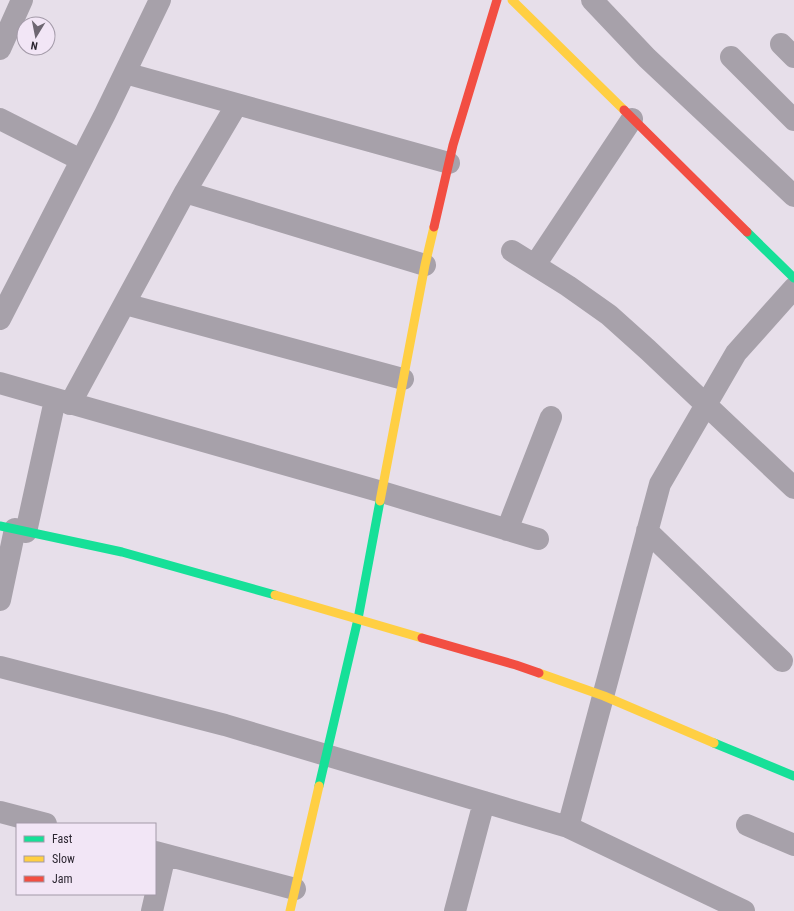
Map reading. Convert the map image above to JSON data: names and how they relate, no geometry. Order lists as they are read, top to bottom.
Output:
{
  "legend": ["Fast", "Slow", "Jam"],
  "north": "bottom"
}
